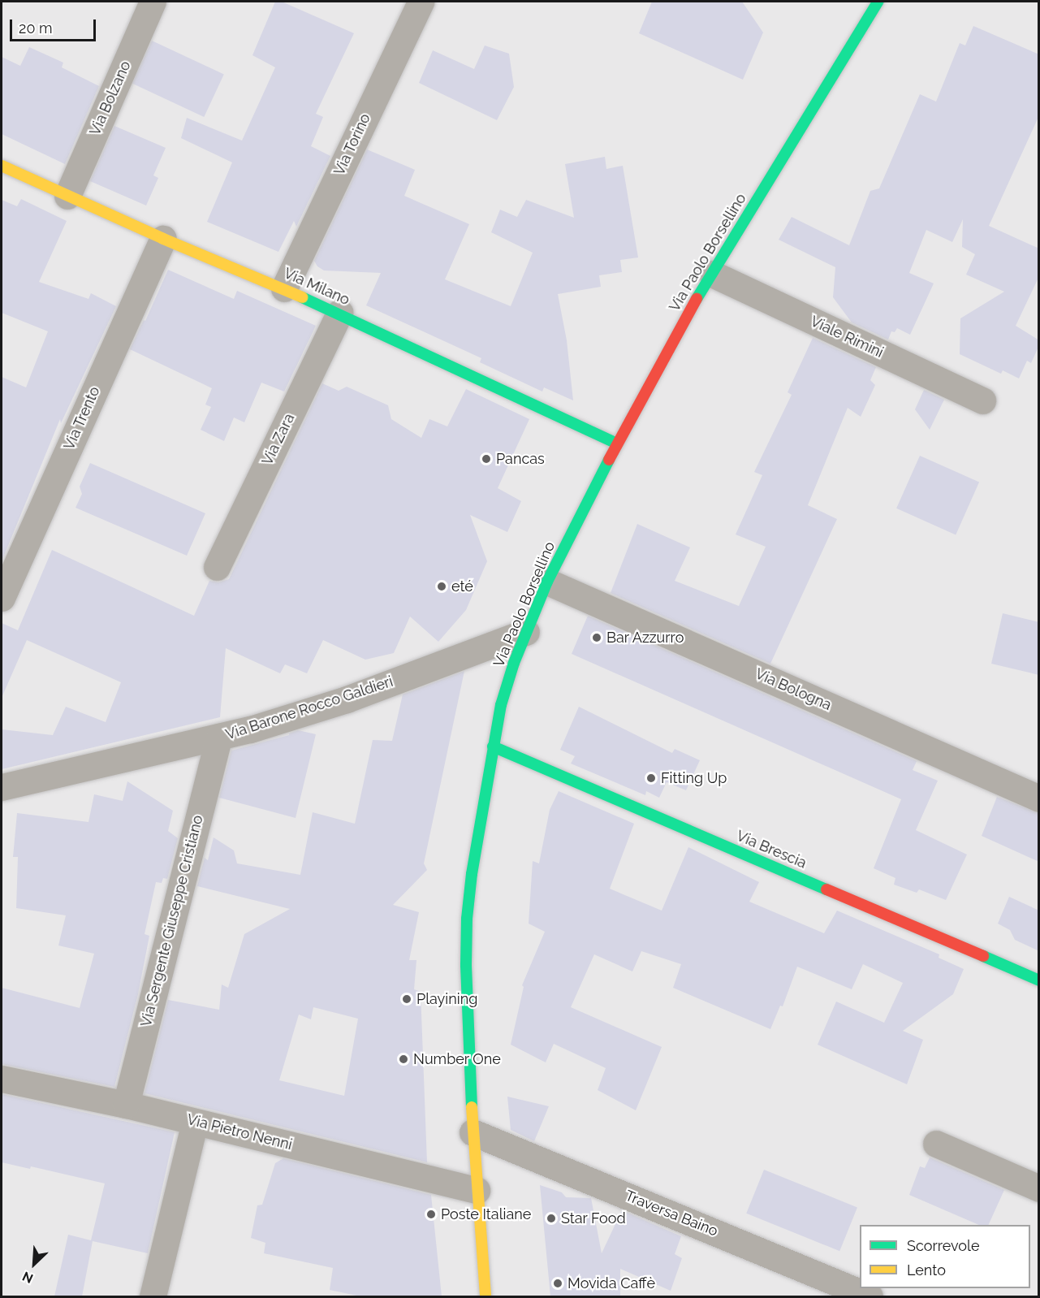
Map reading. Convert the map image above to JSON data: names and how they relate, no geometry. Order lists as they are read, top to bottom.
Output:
{
  "streets": {
    "street": [
      "Via Bolzano",
      "Via Torino",
      "Via Paolo Borsellino",
      "Via Milano",
      "Viale Rimini",
      "Via Trento",
      "Via Zara",
      "Via Bologna",
      "Via Barone Rocco Galdieri",
      "Via Brescia",
      "Via Sergente Giuseppe Cristiano",
      "Via Pietro Nenni",
      "Traversa Baino"
    ]
  },
  "crossings": [
    ["Via Bolzano", "Via Milano"],
    ["Via Torino", "Via Milano"],
    ["Via Paolo Borsellino", "Via Milano"],
    ["Via Paolo Borsellino", "Viale Rimini"],
    ["Via Paolo Borsellino", "Via Bologna"],
    ["Via Paolo Borsellino", "Via Barone Rocco Galdieri"],
    ["Via Paolo Borsellino", "Via Brescia"],
    ["Via Paolo Borsellino", "Via Pietro Nenni"],
    ["Via Paolo Borsellino", "Traversa Baino"],
    ["Via Milano", "Via Trento"],
    ["Via Milano", "Via Zara"],
    ["Via Barone Rocco Galdieri", "Via Sergente Giuseppe Cristiano"],
    ["Via Sergente Giuseppe Cristiano", "Via Pietro Nenni"]
  ],
  "places": [
    "Pancas",
    "eté",
    "Bar Azzurro",
    "Fitting Up",
    "Playining",
    "Number One",
    "Poste Italiane",
    "Star Food",
    "Movida Caffè"
  ],
  "legend": ["Scorrevole", "Lento"],
  "scale_bar": "20 m",
  "north": "bottom left"
}
